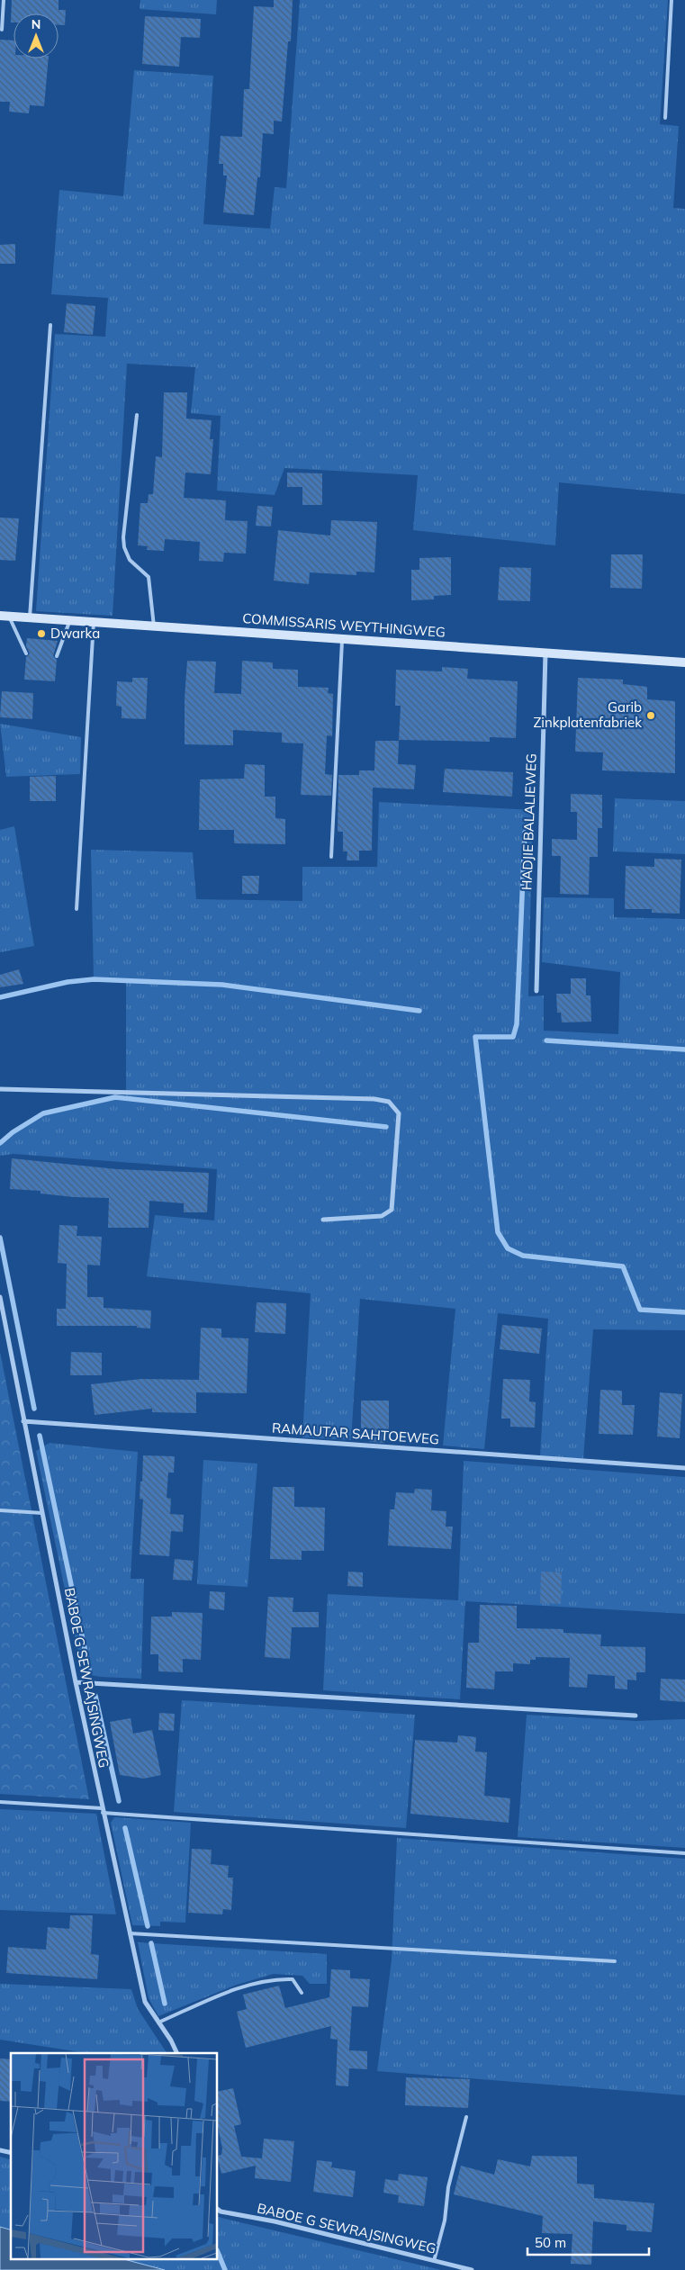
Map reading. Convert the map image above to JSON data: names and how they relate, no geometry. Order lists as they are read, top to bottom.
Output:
{
  "streets": {
    "main road": ["COMMISSARIS WEYTHINGWEG"],
    "street": ["HADJIE BALALIEWEG", "RAMAUTAR SAHTOEWEG", "BABOE G SEWRAJSINGWEG"]
  },
  "crossings": [
    ["COMMISSARIS WEYTHINGWEG", "HADJIE BALALIEWEG"],
    ["RAMAUTAR SAHTOEWEG", "BABOE G SEWRAJSINGWEG"]
  ],
  "places": ["Dwarka", "Garib Zinkplatenfabriek"],
  "scale_bar": "50 m",
  "north": "top"
}
